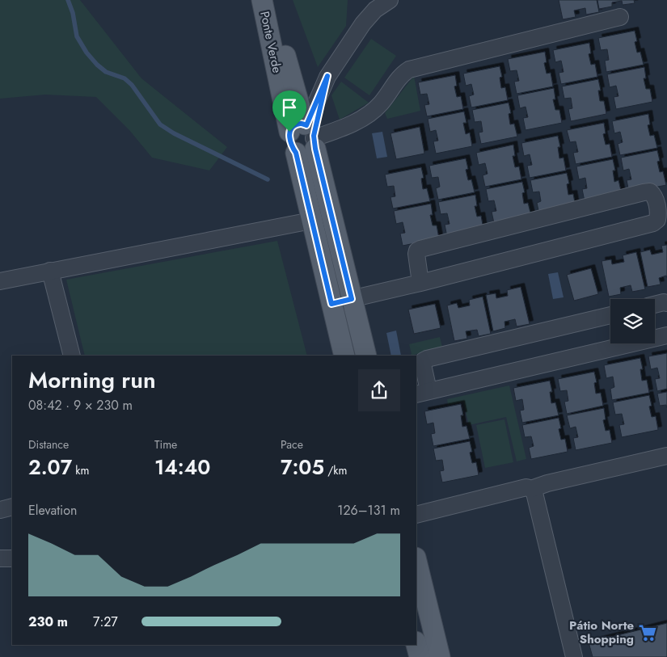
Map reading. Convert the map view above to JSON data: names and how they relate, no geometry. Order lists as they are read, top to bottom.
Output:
{
  "streets": {
    "main road": ["Ponte Verde"]
  },
  "places": {
    "supermarket": ["Pátio Norte Shopping"]
  },
  "page": {
    "heading": ["Morning run", "08:42 · 9 × 230 m"],
    "stats": [
      ["Distance", "2.07 km"],
      ["Time", "14:40"],
      ["Pace", "7:05 /km"]
    ],
    "chart": ["Elevation", "126–131 m"],
    "list": [
      {
        "name": "230 m",
        "note": "7:27"
      }
    ]
  }
}
